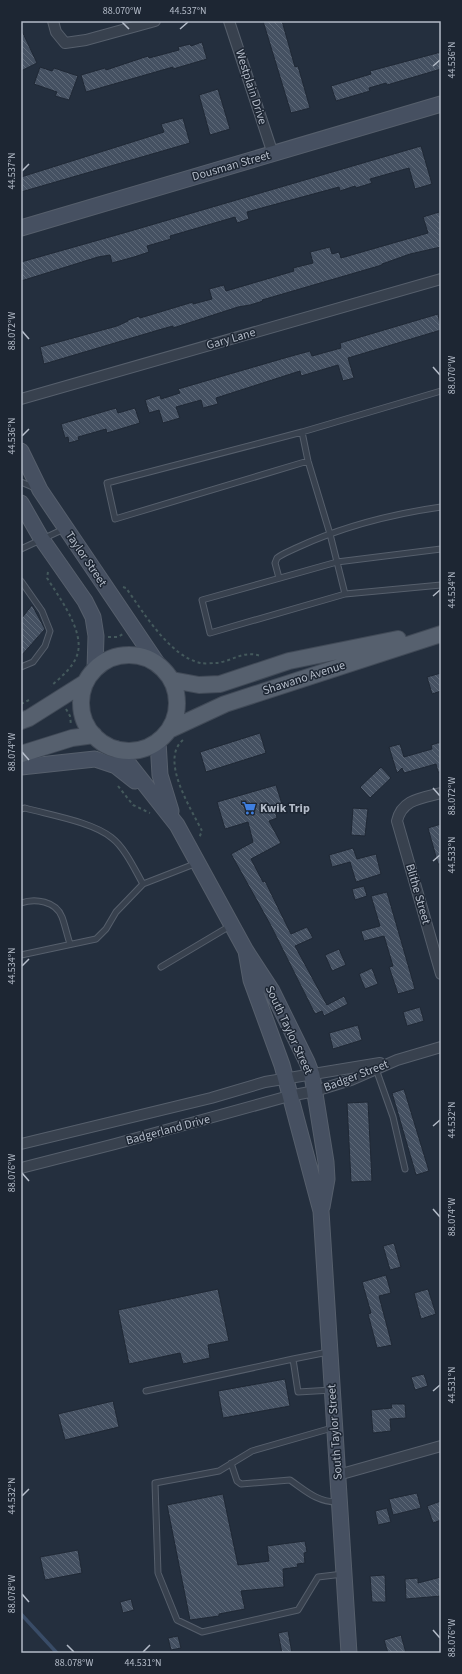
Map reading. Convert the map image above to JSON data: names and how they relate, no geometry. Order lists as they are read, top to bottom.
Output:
{
  "streets": {
    "main road": ["Shawano Avenue"],
    "street": [
      "Westplain Drive",
      "Dousman Street",
      "Gary Lane",
      "Taylor Street",
      "Blithe Street",
      "South Taylor Street",
      "Badger Street",
      "Badgerland Drive"
    ]
  },
  "crossings": [
    ["Westplain Drive", "Dousman Street"],
    ["Taylor Street", "Shawano Avenue"],
    ["Taylor Street", "South Taylor Street"],
    ["Shawano Avenue", "South Taylor Street"],
    ["South Taylor Street", "Badger Street"],
    ["South Taylor Street", "Badgerland Drive"],
    ["Badger Street", "Badgerland Drive"]
  ],
  "places": {
    "supermarket": ["Kwik Trip"]
  },
  "coordinates": [
    "88.070°W",
    "44.537°N",
    "44.536°N",
    "88.072°W",
    "44.534°N",
    "88.074°W",
    "44.533°N",
    "44.532°N",
    "88.076°W",
    "44.531°N",
    "88.078°W"
  ]
}
